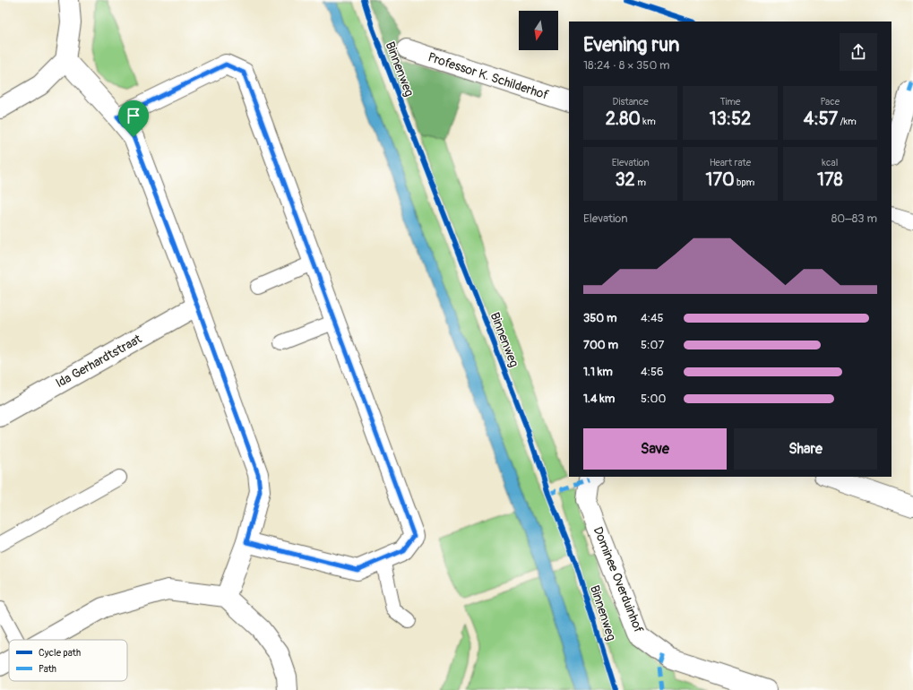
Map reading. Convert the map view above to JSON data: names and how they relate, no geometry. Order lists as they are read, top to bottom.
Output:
{
  "streets": {
    "street": ["Professor K. Schilderhof", "Ida Gerhardtstraat", "Dominee Overduinhof"],
    "cycle path": ["Binnenweg"]
  },
  "legend": ["Cycle path", "Path"],
  "north": "bottom",
  "page": {
    "heading": ["Evening run", "18:24 · 8 × 350 m"],
    "stats": [
      ["Distance", "2.80 km"],
      ["Time", "13:52"],
      ["Pace", "4:57 /km"],
      ["Elevation", "32 m"],
      ["Heart rate", "170 bpm"],
      ["kcal", "178"]
    ],
    "chart": ["Elevation", "80–83 m"],
    "list": [
      {
        "name": "350 m",
        "note": "4:45"
      },
      {
        "name": "700 m",
        "note": "5:07"
      },
      {
        "name": "1.1 km",
        "note": "4:56"
      },
      {
        "name": "1.4 km",
        "note": "5:00"
      }
    ],
    "buttons": ["Save", "Share"]
  }
}
